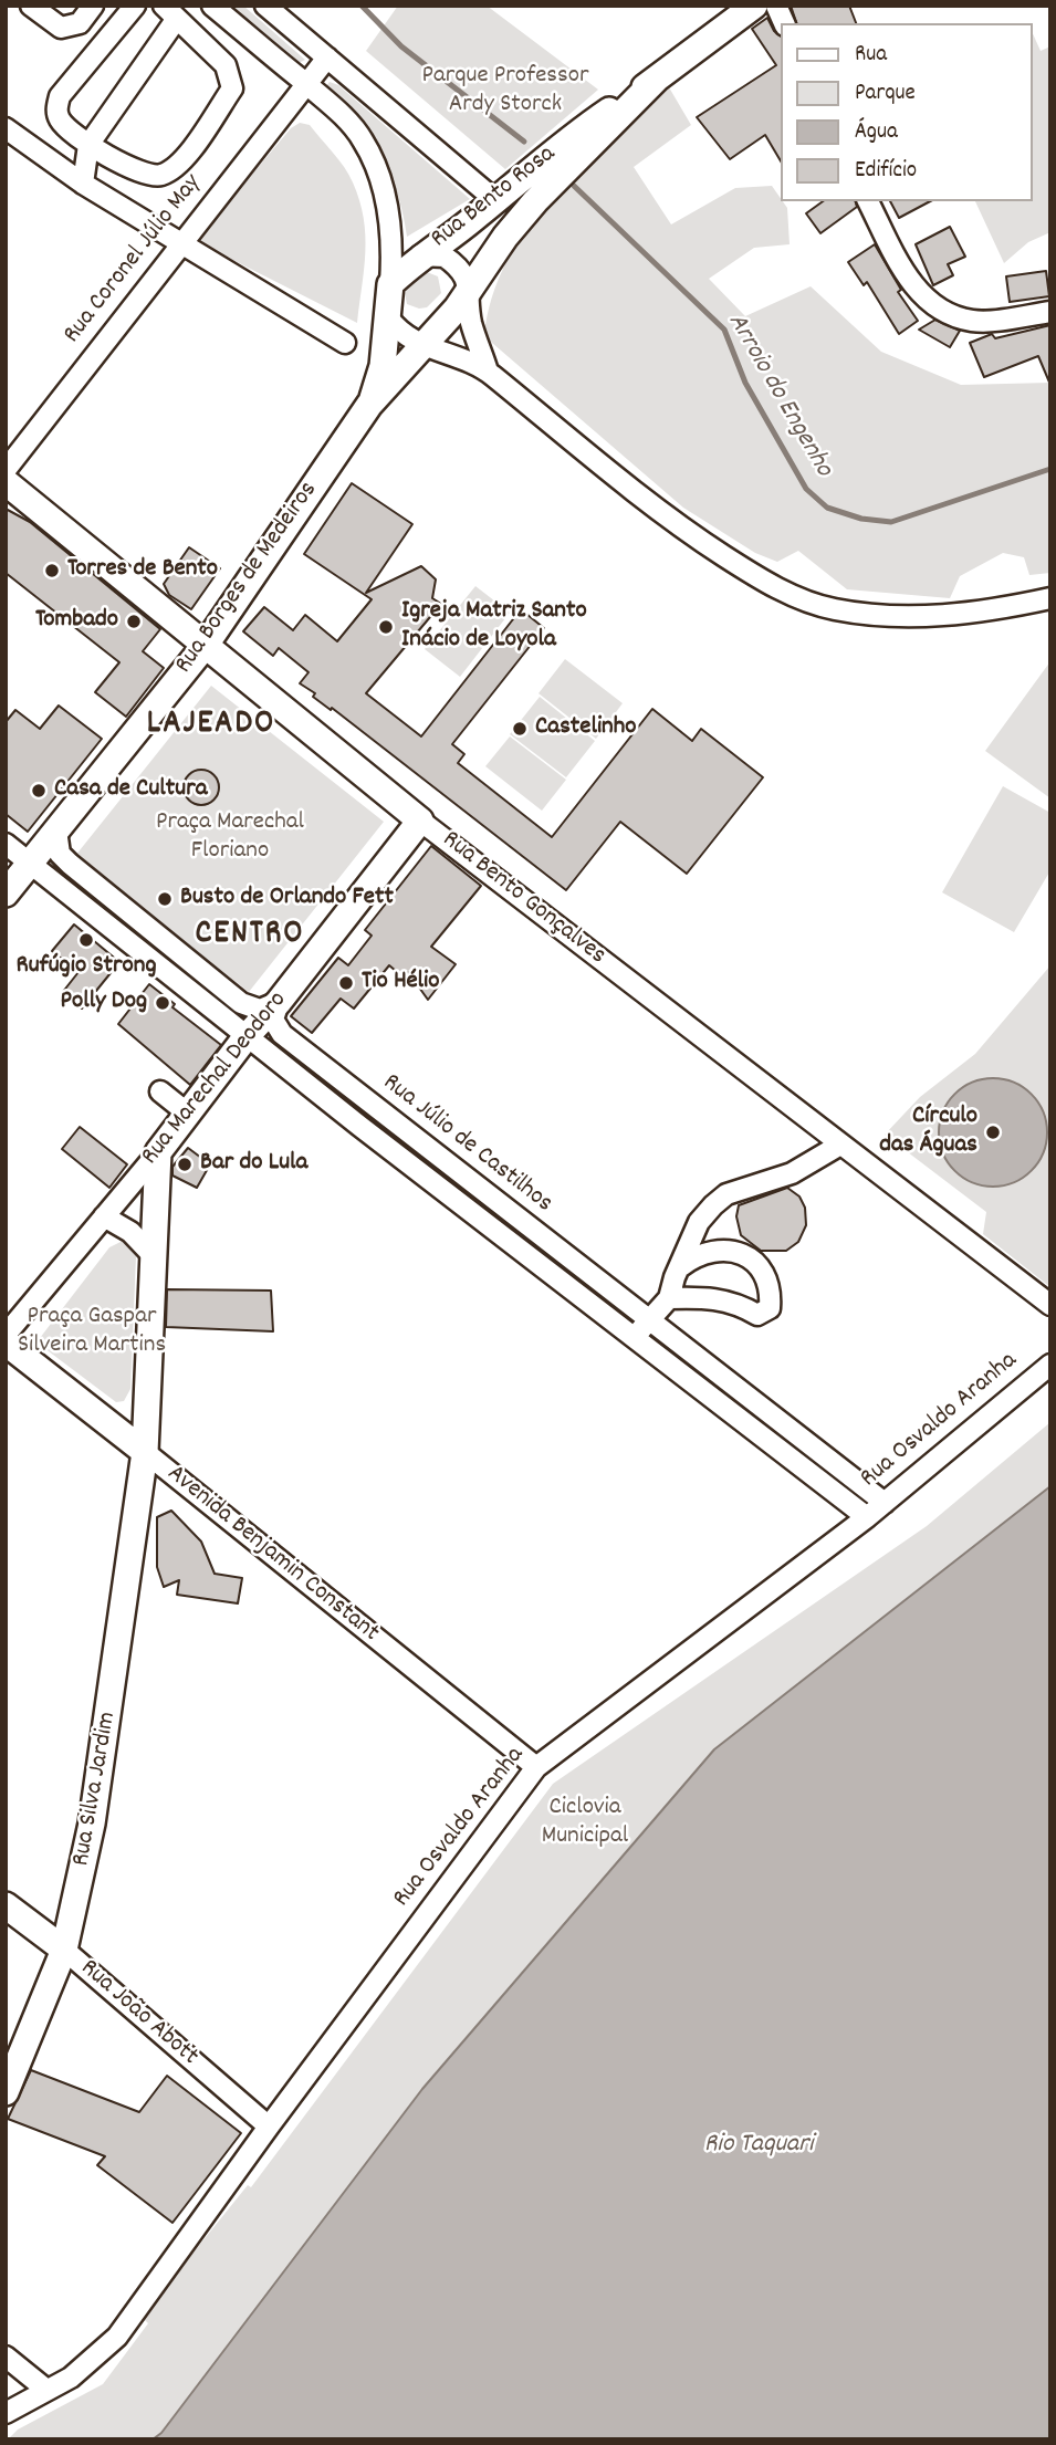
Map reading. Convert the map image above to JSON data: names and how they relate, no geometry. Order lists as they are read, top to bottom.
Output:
{
  "streets": {
    "main road": [
      "Rua Bento Rosa",
      "Rua Borges de Medeiros",
      "Rua Bento Gonçalves",
      "Rua Marechal Deodoro",
      "Rua Silva Jardim",
      "Rua João Abott"
    ],
    "street": [
      "Rua Coronel Júlio May",
      "Rua Júlio de Castilhos",
      "Rua Osvaldo Aranha",
      "Avenida Benjamin Constant"
    ]
  },
  "crossings": [
    ["Rua Bento Rosa", "Rua Borges de Medeiros"],
    ["Rua Borges de Medeiros", "Rua Bento Gonçalves"],
    ["Rua Borges de Medeiros", "Rua Júlio de Castilhos"],
    ["Rua Bento Gonçalves", "Rua Marechal Deodoro"],
    ["Rua Marechal Deodoro", "Rua Júlio de Castilhos"],
    ["Rua Marechal Deodoro", "Rua Silva Jardim"],
    ["Rua Júlio de Castilhos", "Rua Osvaldo Aranha"],
    ["Rua Osvaldo Aranha", "Avenida Benjamin Constant"],
    ["Rua Osvaldo Aranha", "Rua João Abott"],
    ["Avenida Benjamin Constant", "Rua Silva Jardim"],
    ["Rua Silva Jardim", "Rua João Abott"]
  ],
  "districts": ["LAJEADO", "CENTRO"],
  "water": ["Arroio do Engenho", "Rio Taquari"],
  "parks": [
    "Parque Professor Ardy Storck",
    "Praça Marechal Floriano",
    "Praça Gaspar Silveira Martins",
    "Ciclovia Municipal"
  ],
  "places": [
    "Torres de Bento",
    "Tombado",
    "Igreja Matriz Santo Inácio de Loyola",
    "Castelinho",
    "Casa de Cultura",
    "Busto de Orlando Fett",
    "Rufúgio Strong",
    "Tio Hélio",
    "Polly Dog",
    "Círculo das Águas",
    "Bar do Lula"
  ],
  "legend": [
    "Rua",
    "Parque",
    "Água",
    "Edifício"
  ]
}
